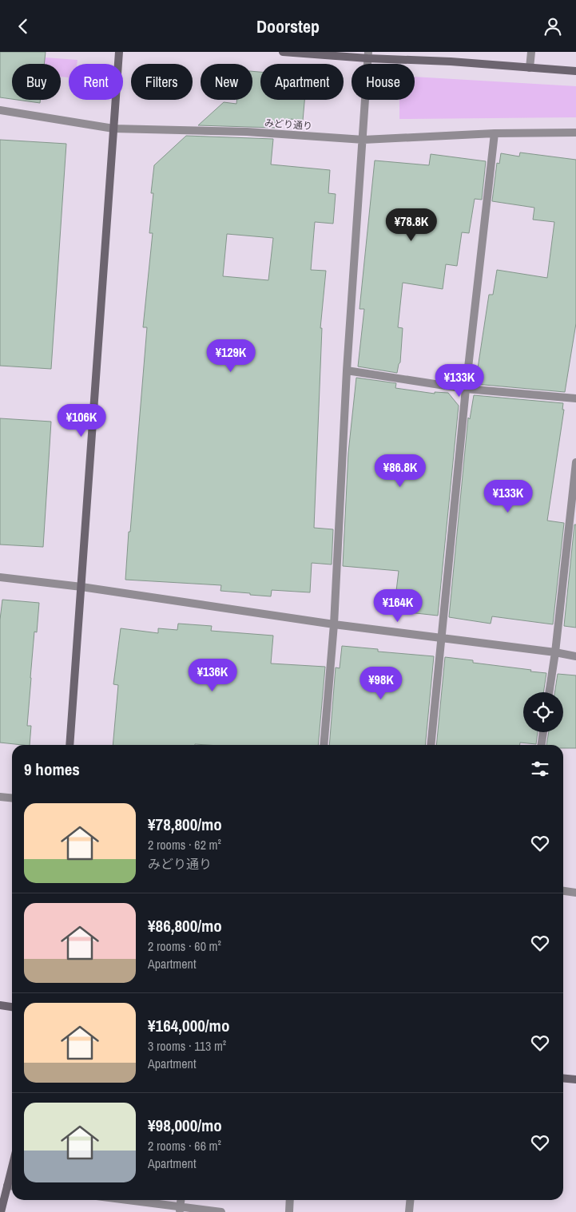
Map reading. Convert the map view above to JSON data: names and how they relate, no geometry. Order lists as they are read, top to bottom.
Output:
{
  "streets": {
    "street": ["みどり通り"]
  },
  "page": {
    "header": "Doorstep",
    "chip": [
      "Buy",
      "Rent",
      "Filters",
      "New",
      "Apartment",
      "House"
    ],
    "price": [
      "¥78.8K",
      "¥129K",
      "¥133K",
      "¥106K",
      "¥86.8K",
      "¥133K",
      "¥164K",
      "¥136K",
      "¥98K"
    ],
    "heading": "9 homes",
    "list": [
      {
        "name": "¥78,800/mo",
        "note": "2 rooms · 62 m² · みどり通り"
      },
      {
        "name": "¥86,800/mo",
        "note": "2 rooms · 60 m² · Apartment"
      },
      {
        "name": "¥164,000/mo",
        "note": "3 rooms · 113 m² · Apartment"
      },
      {
        "name": "¥98,000/mo",
        "note": "2 rooms · 66 m² · Apartment"
      }
    ]
  }
}
